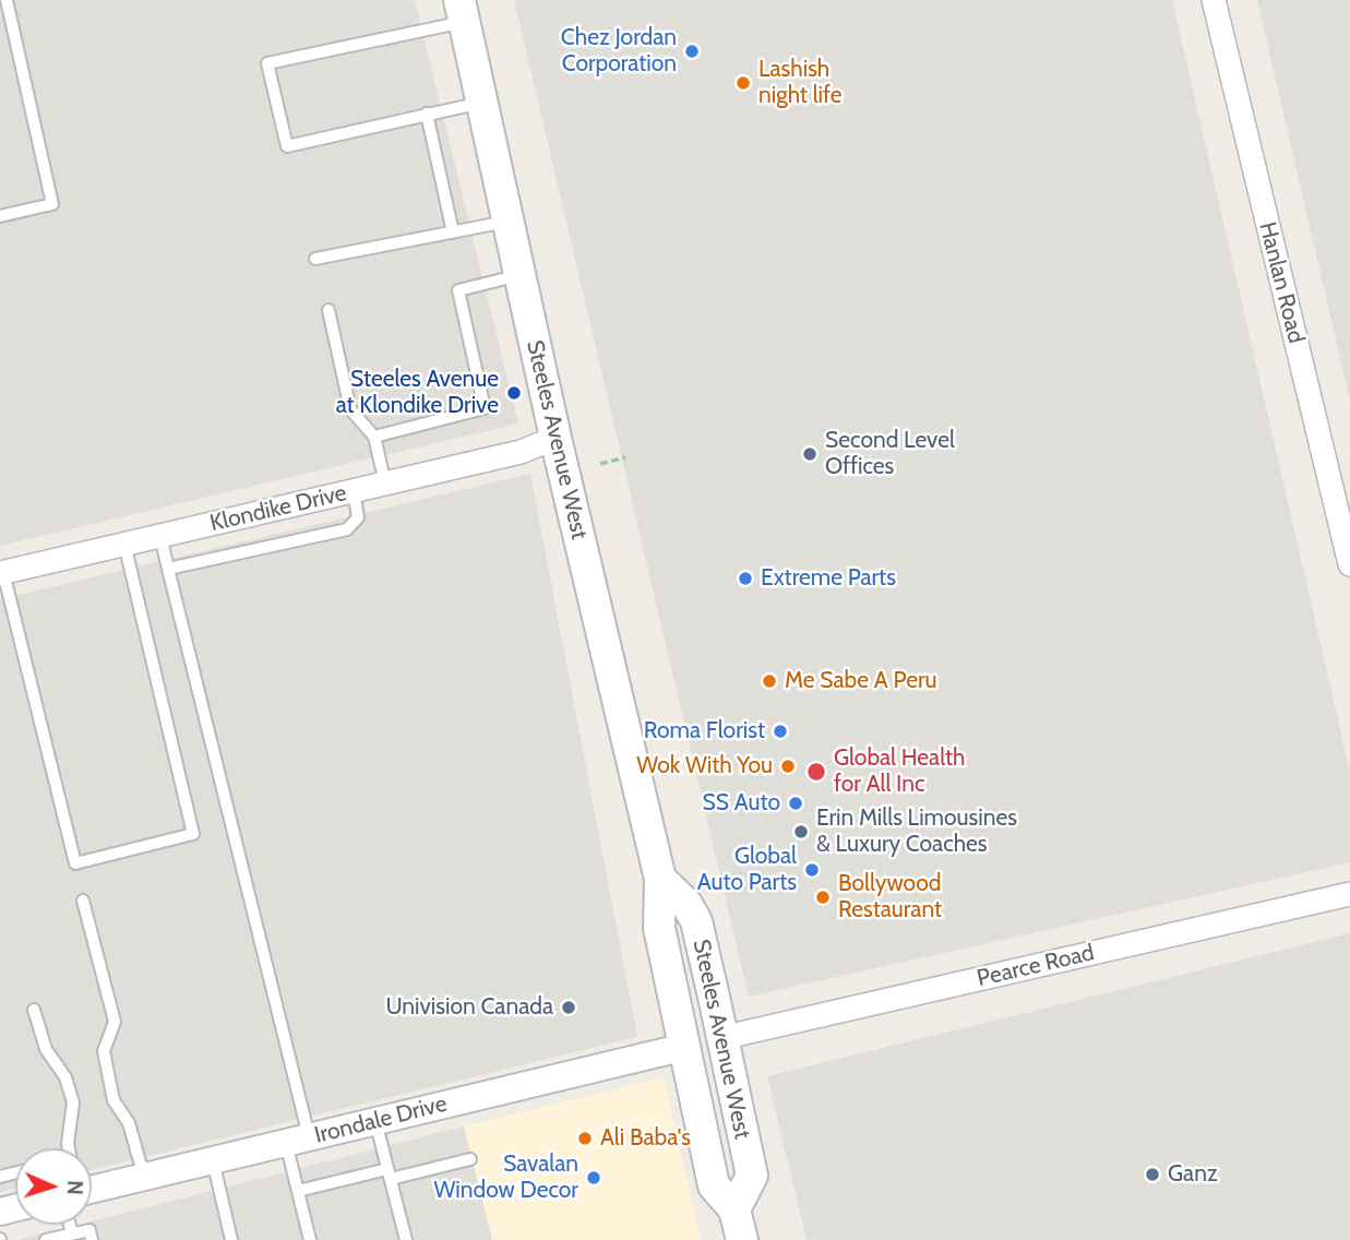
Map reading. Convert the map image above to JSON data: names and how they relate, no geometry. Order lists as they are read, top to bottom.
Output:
{
  "streets": {
    "main road": ["Steeles Avenue West"],
    "street": [
      "Hanlan Road",
      "Klondike Drive",
      "Pearce Road",
      "Irondale Drive"
    ]
  },
  "crossings": [
    ["Steeles Avenue West", "Klondike Drive"],
    ["Steeles Avenue West", "Pearce Road"],
    ["Steeles Avenue West", "Irondale Drive"]
  ],
  "places": [
    "Chez Jordan Corporation",
    "Lashish night life",
    "Steeles Avenue at Klondike Drive",
    "Second Level Offices",
    "Extreme Parts",
    "Me Sabe A Peru",
    "Roma Florist",
    "Wok With You",
    "Global Health for All Inc",
    "SS Auto",
    "Erin Mills Limousines & Luxury Coaches",
    "Global Auto Parts",
    "Bollywood Restaurant",
    "Univision Canada",
    "Ali Baba's",
    "Ganz",
    "Savalan Window Decor"
  ],
  "north": "right"
}
